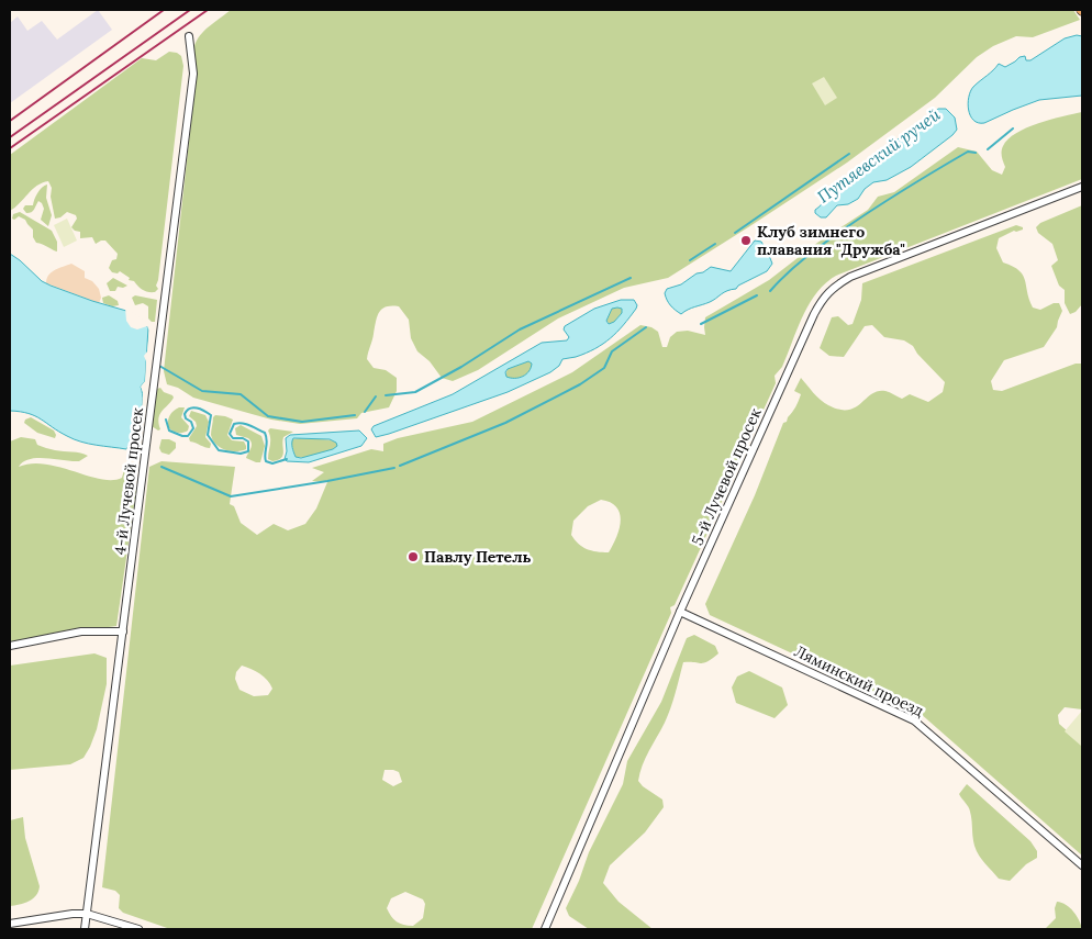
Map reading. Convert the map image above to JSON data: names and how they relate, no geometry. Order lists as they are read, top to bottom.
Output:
{
  "streets": {
    "street": ["5-й Лучевой просек", "4-й Лучевой просек", "Ляминский проезд"]
  },
  "crossings": [
    ["5-й Лучевой просек", "Ляминский проезд"]
  ],
  "water": ["Путяевский ручей"],
  "places": ["Клуб зимнего плавания \"Дружба\"", "Павлу Петель"]
}
